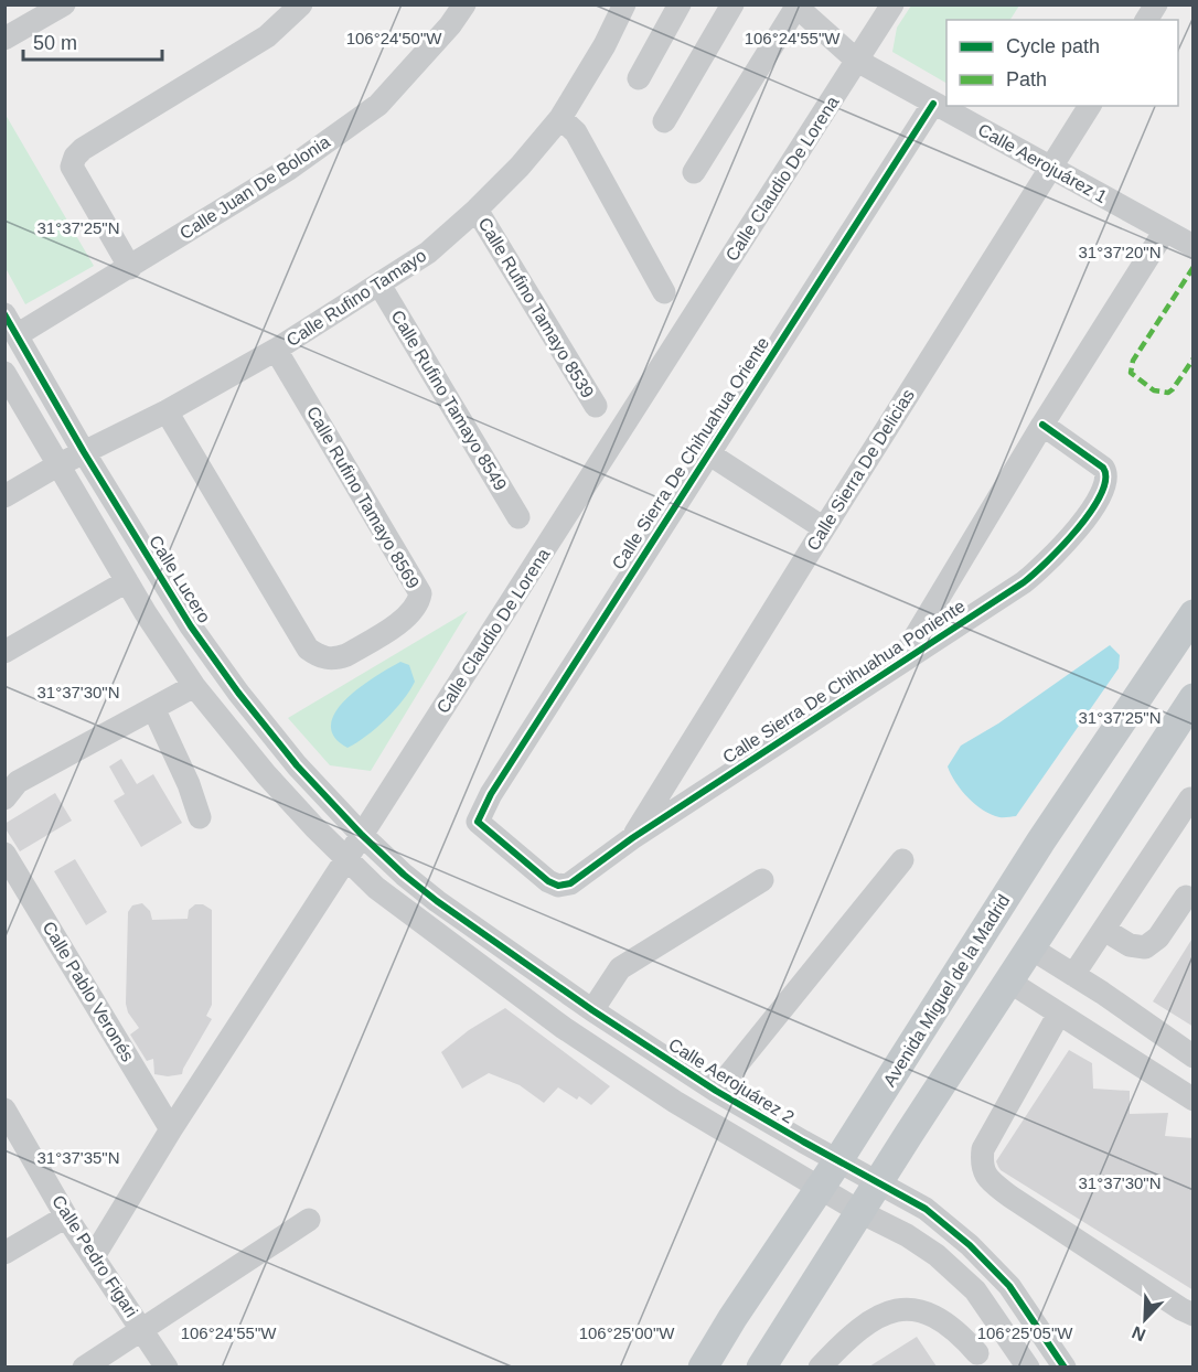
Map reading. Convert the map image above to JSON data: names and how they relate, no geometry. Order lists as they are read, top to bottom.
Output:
{
  "streets": {
    "main road": ["Avenida Miguel de la Madrid"],
    "street": [
      "Calle Aerojuárez 1",
      "Calle Claudio De Lorena",
      "Calle Juan De Bolonia",
      "Calle Rufino Tamayo",
      "Calle Rufino Tamayo 8539",
      "Calle Rufino Tamayo 8549",
      "Calle Sierra De Chihuahua Oriente",
      "Calle Sierra De Delicias",
      "Calle Rufino Tamayo 8569",
      "Calle Lucero",
      "Calle Sierra De Chihuahua Poniente",
      "Calle Pablo Veronés",
      "Calle Aerojuárez 2",
      "Calle Pedro Figari"
    ]
  },
  "crossings": [
    ["Calle Aerojuárez 1", "Calle Claudio De Lorena"],
    ["Calle Aerojuárez 1", "Calle Sierra De Chihuahua Oriente"],
    ["Calle Aerojuárez 1", "Calle Sierra De Delicias"],
    ["Calle Claudio De Lorena", "Calle Lucero"],
    ["Calle Claudio De Lorena", "Calle Pablo Veronés"],
    ["Calle Claudio De Lorena", "Calle Aerojuárez 2"],
    ["Calle Claudio De Lorena", "Calle Pedro Figari"],
    ["Calle Juan De Bolonia", "Calle Lucero"],
    ["Calle Rufino Tamayo", "Calle Rufino Tamayo 8539"],
    ["Calle Rufino Tamayo", "Calle Rufino Tamayo 8549"],
    ["Calle Rufino Tamayo", "Calle Rufino Tamayo 8569"],
    ["Calle Rufino Tamayo", "Calle Lucero"],
    ["Calle Sierra De Chihuahua Oriente", "Calle Sierra De Chihuahua Poniente"],
    ["Calle Sierra De Delicias", "Calle Sierra De Chihuahua Poniente"],
    ["Calle Lucero", "Calle Aerojuárez 2"],
    ["Avenida Miguel de la Madrid", "Calle Aerojuárez 2"]
  ],
  "legend": ["Cycle path", "Path"],
  "scale_bar": "50 m",
  "north": "bottom left",
  "coordinates": [
    "106°24'55\"W",
    "106°24'50\"W",
    "31°37'25\"N",
    "31°37'20\"N",
    "31°37'30\"N",
    "31°37'35\"N",
    "106°25'00\"W",
    "106°25'05\"W"
  ]
}
